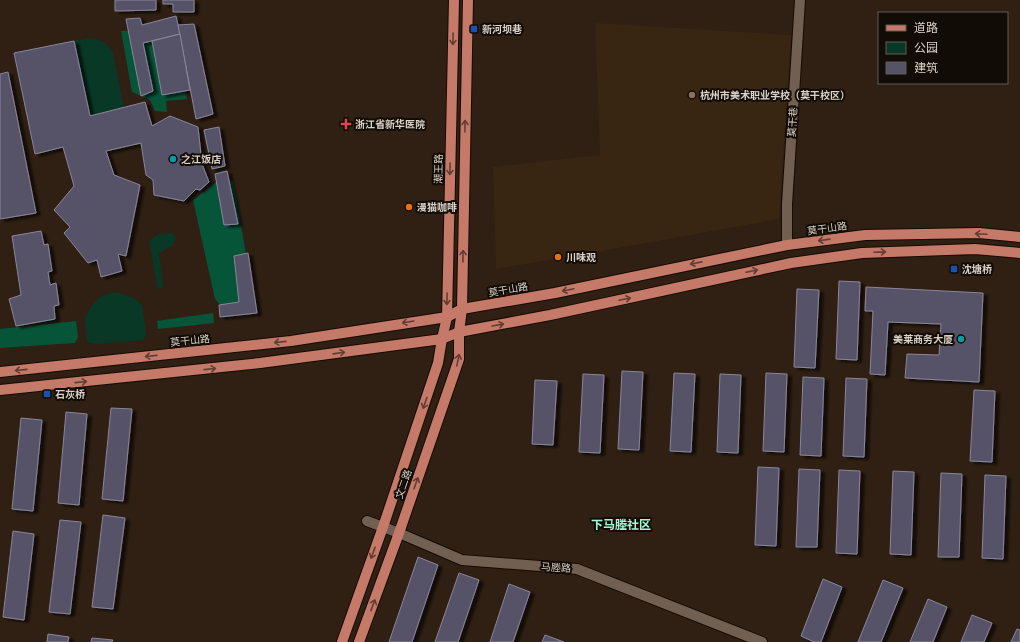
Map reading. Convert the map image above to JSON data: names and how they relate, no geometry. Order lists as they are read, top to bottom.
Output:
{
  "streets": {
    "main road": ["潮王路", "莫干山路", "文二路"],
    "street": ["莫干巷", "马塍路"]
  },
  "crossings": [
    ["莫干巷", "莫干山路"],
    ["潮王路", "莫干山路"],
    ["潮王路", "文二路"],
    ["文二路", "马塍路"]
  ],
  "districts": ["下马塍社区"],
  "places": {
    "transit": ["新河坝巷", "沈塘桥", "石灰桥"],
    "other": [
      "杭州市美术职业学校（莫干校区）",
      "之江饭店",
      "漫猫咖啡",
      "川味观",
      "美莱商务大厦"
    ],
    "health": ["浙江省新华医院"]
  },
  "legend": ["道路", "公园", "建筑"]
}
